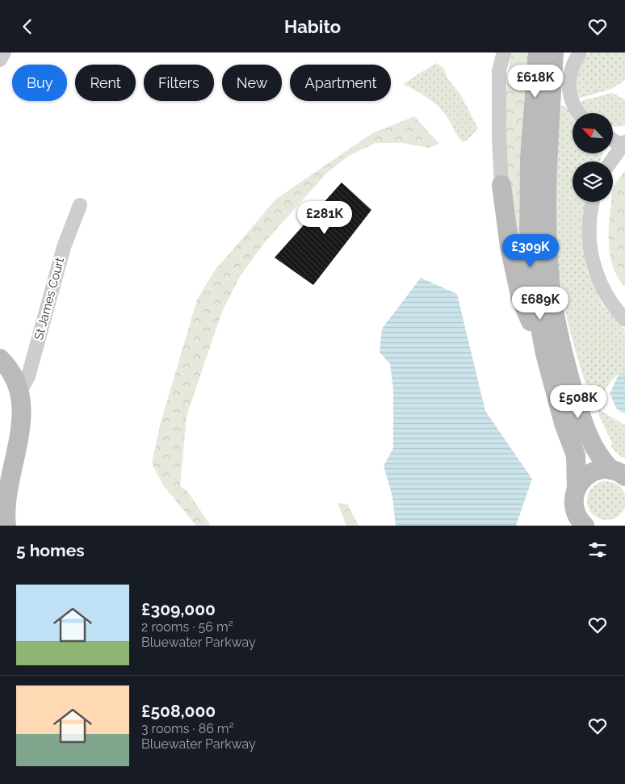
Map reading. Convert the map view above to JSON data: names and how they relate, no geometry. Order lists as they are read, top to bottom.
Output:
{
  "streets": {
    "street": ["St James Court"]
  },
  "north": "top left",
  "page": {
    "header": "Habito",
    "price": [
      "£618K",
      "£281K",
      "£309K",
      "£689K",
      "£508K"
    ],
    "chip": [
      "Buy",
      "Rent",
      "Filters",
      "New",
      "Apartment"
    ],
    "heading": "5 homes",
    "list": [
      {
        "name": "£309,000",
        "note": "2 rooms · 56 m² · Bluewater Parkway"
      },
      {
        "name": "£508,000",
        "note": "3 rooms · 86 m² · Bluewater Parkway"
      }
    ]
  }
}
